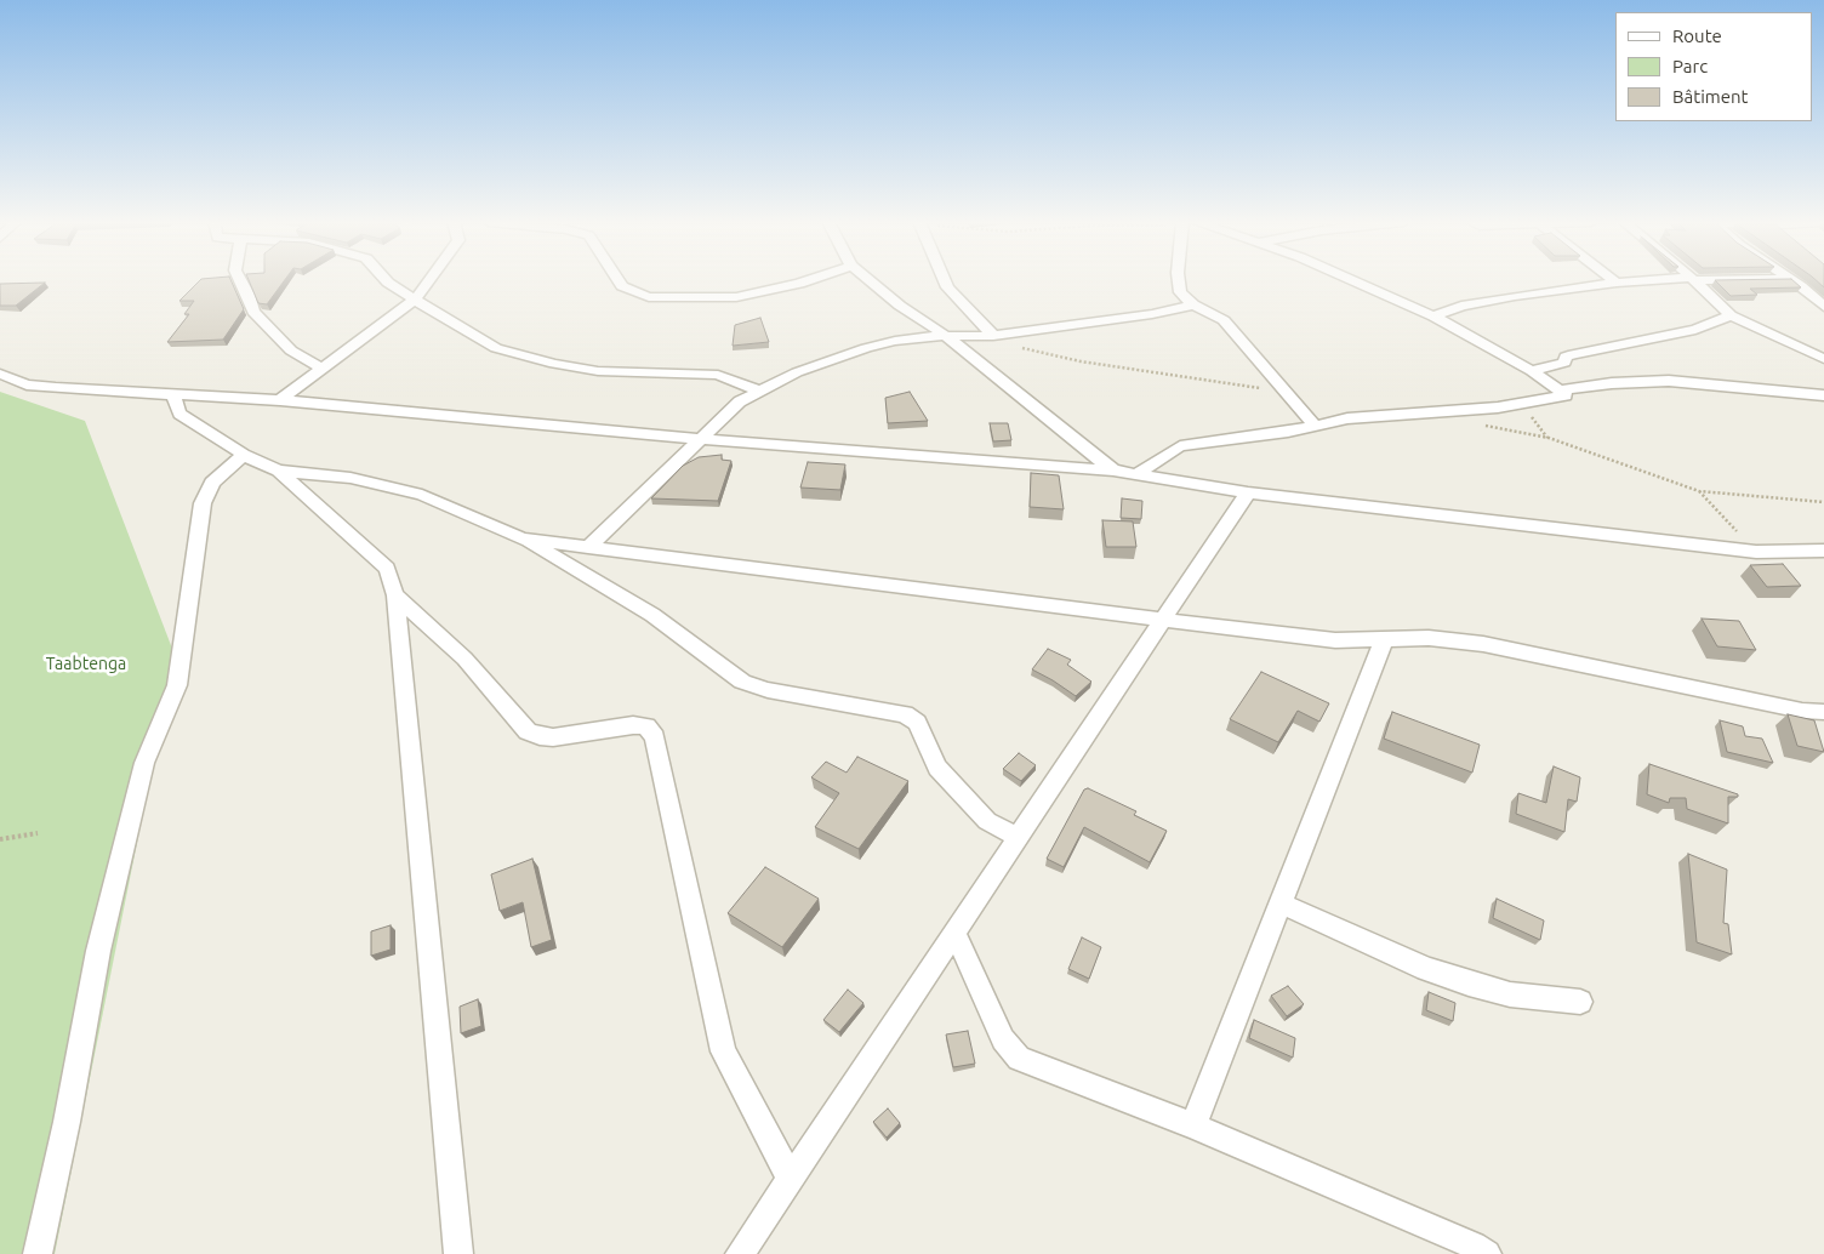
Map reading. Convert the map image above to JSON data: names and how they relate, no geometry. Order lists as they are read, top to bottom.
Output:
{
  "parks": ["Taabtenga"],
  "legend": ["Route", "Parc", "Bâtiment"]
}
